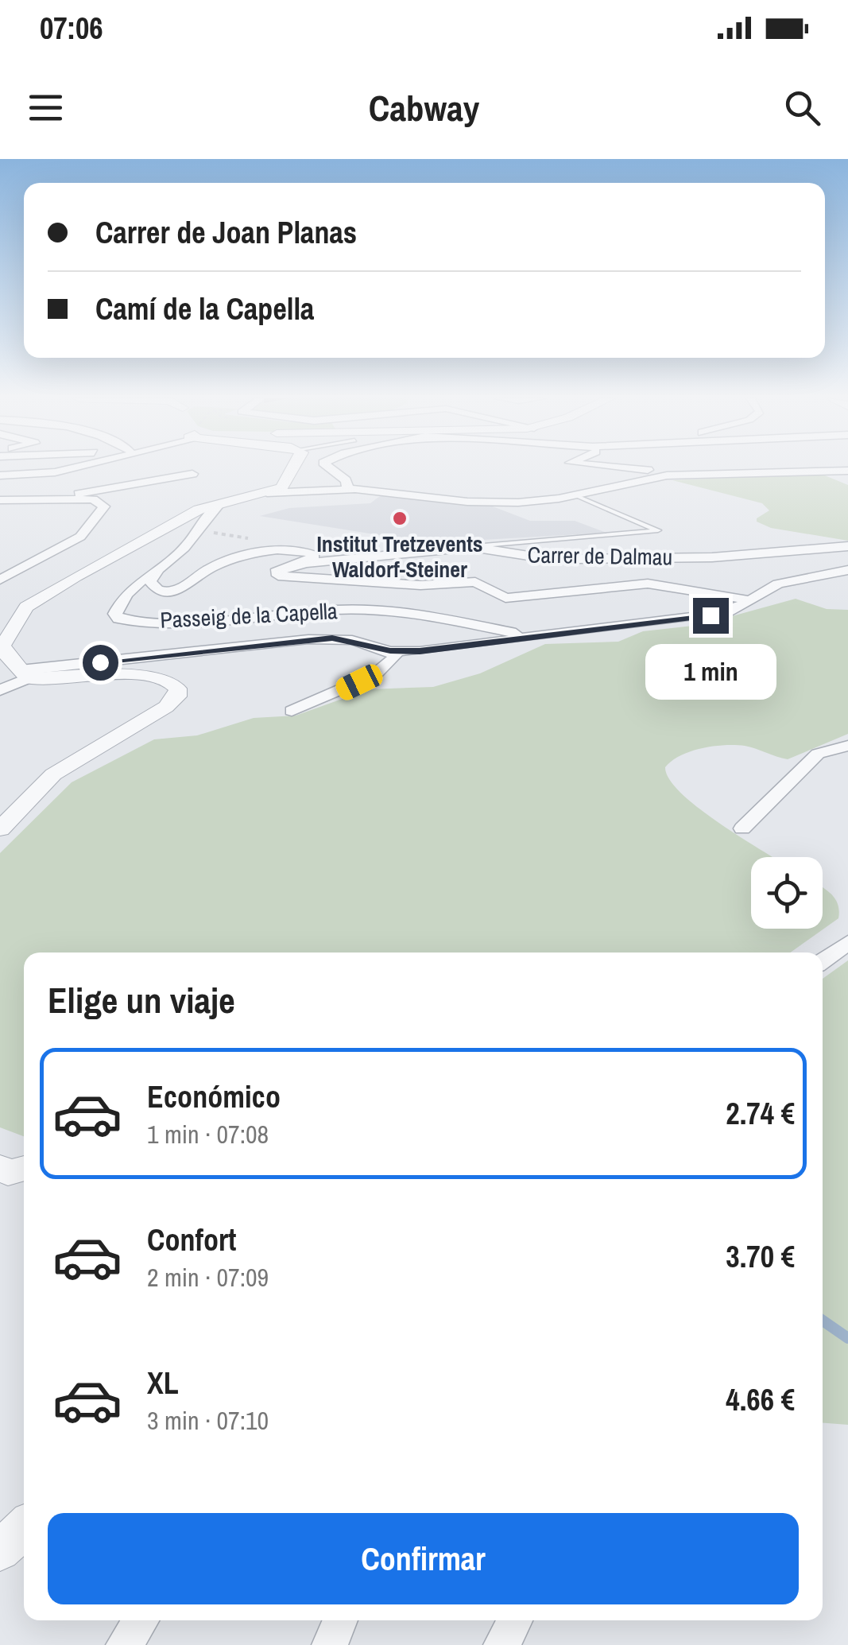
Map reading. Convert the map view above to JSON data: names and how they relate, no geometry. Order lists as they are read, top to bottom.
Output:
{
  "streets": {
    "street": ["Carrer de Dalmau", "Passeig de la Capella"]
  },
  "places": ["Institut Tretzevents Waldorf-Steiner"],
  "page": {
    "status": "07:06",
    "header": "Cabway",
    "banner": ["Carrer de Joan Planas", "Camí de la Capella"],
    "bubble": "1 min",
    "heading": "Elige un viaje",
    "list": [
      {
        "name": "Económico",
        "note": "1 min · 07:08",
        "value": "2.74 €"
      },
      {
        "name": "Confort",
        "note": "2 min · 07:09",
        "value": "3.70 €"
      },
      {
        "name": "XL",
        "note": "3 min · 07:10",
        "value": "4.66 €"
      }
    ],
    "buttons": "Confirmar"
  }
}
